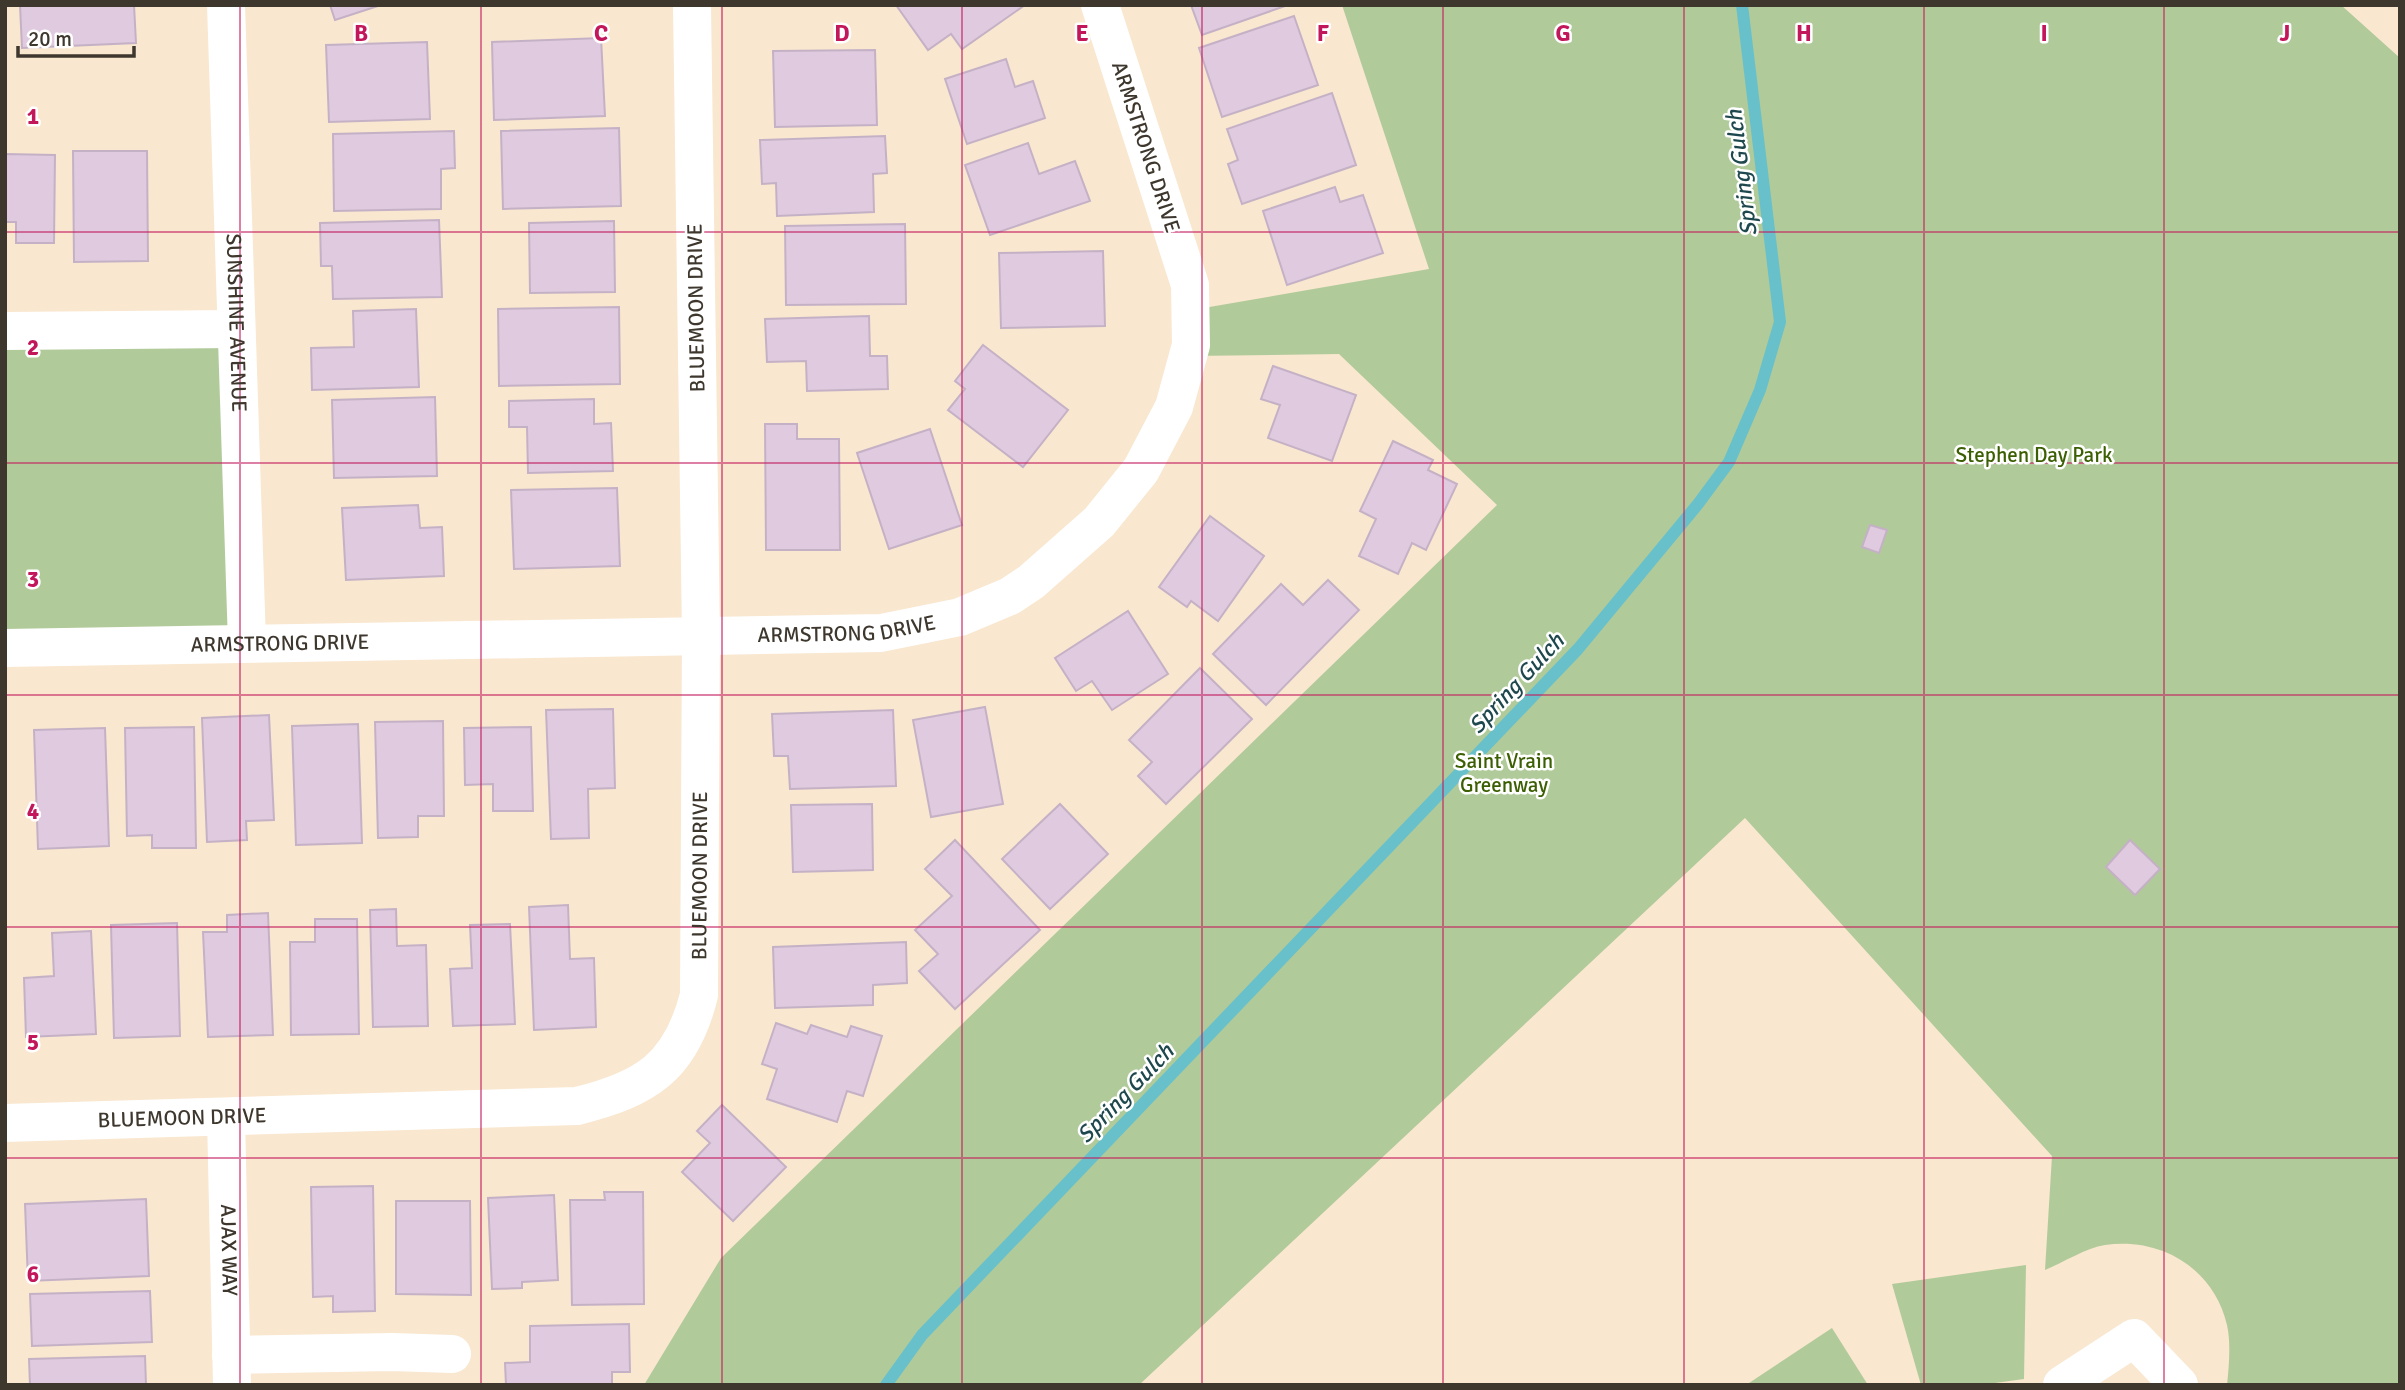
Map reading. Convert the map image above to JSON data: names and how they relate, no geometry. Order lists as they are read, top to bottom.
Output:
{
  "streets": {
    "street": [
      "ARMSTRONG DRIVE",
      "BLUEMOON DRIVE",
      "SUNSHINE AVENUE",
      "AJAX WAY"
    ]
  },
  "crossings": [
    ["ARMSTRONG DRIVE", "BLUEMOON DRIVE"],
    ["ARMSTRONG DRIVE", "SUNSHINE AVENUE"],
    ["BLUEMOON DRIVE", "AJAX WAY"]
  ],
  "water": ["Spring Gulch"],
  "parks": ["Stephen Day Park", "Saint Vrain Greenway"],
  "scale_bar": "20 m",
  "grid": {
    "columns": [
      "B",
      "C",
      "D",
      "E",
      "F",
      "G",
      "H",
      "I",
      "J"
    ],
    "rows": [
      "1",
      "2",
      "3",
      "4",
      "5",
      "6"
    ]
  }
}
